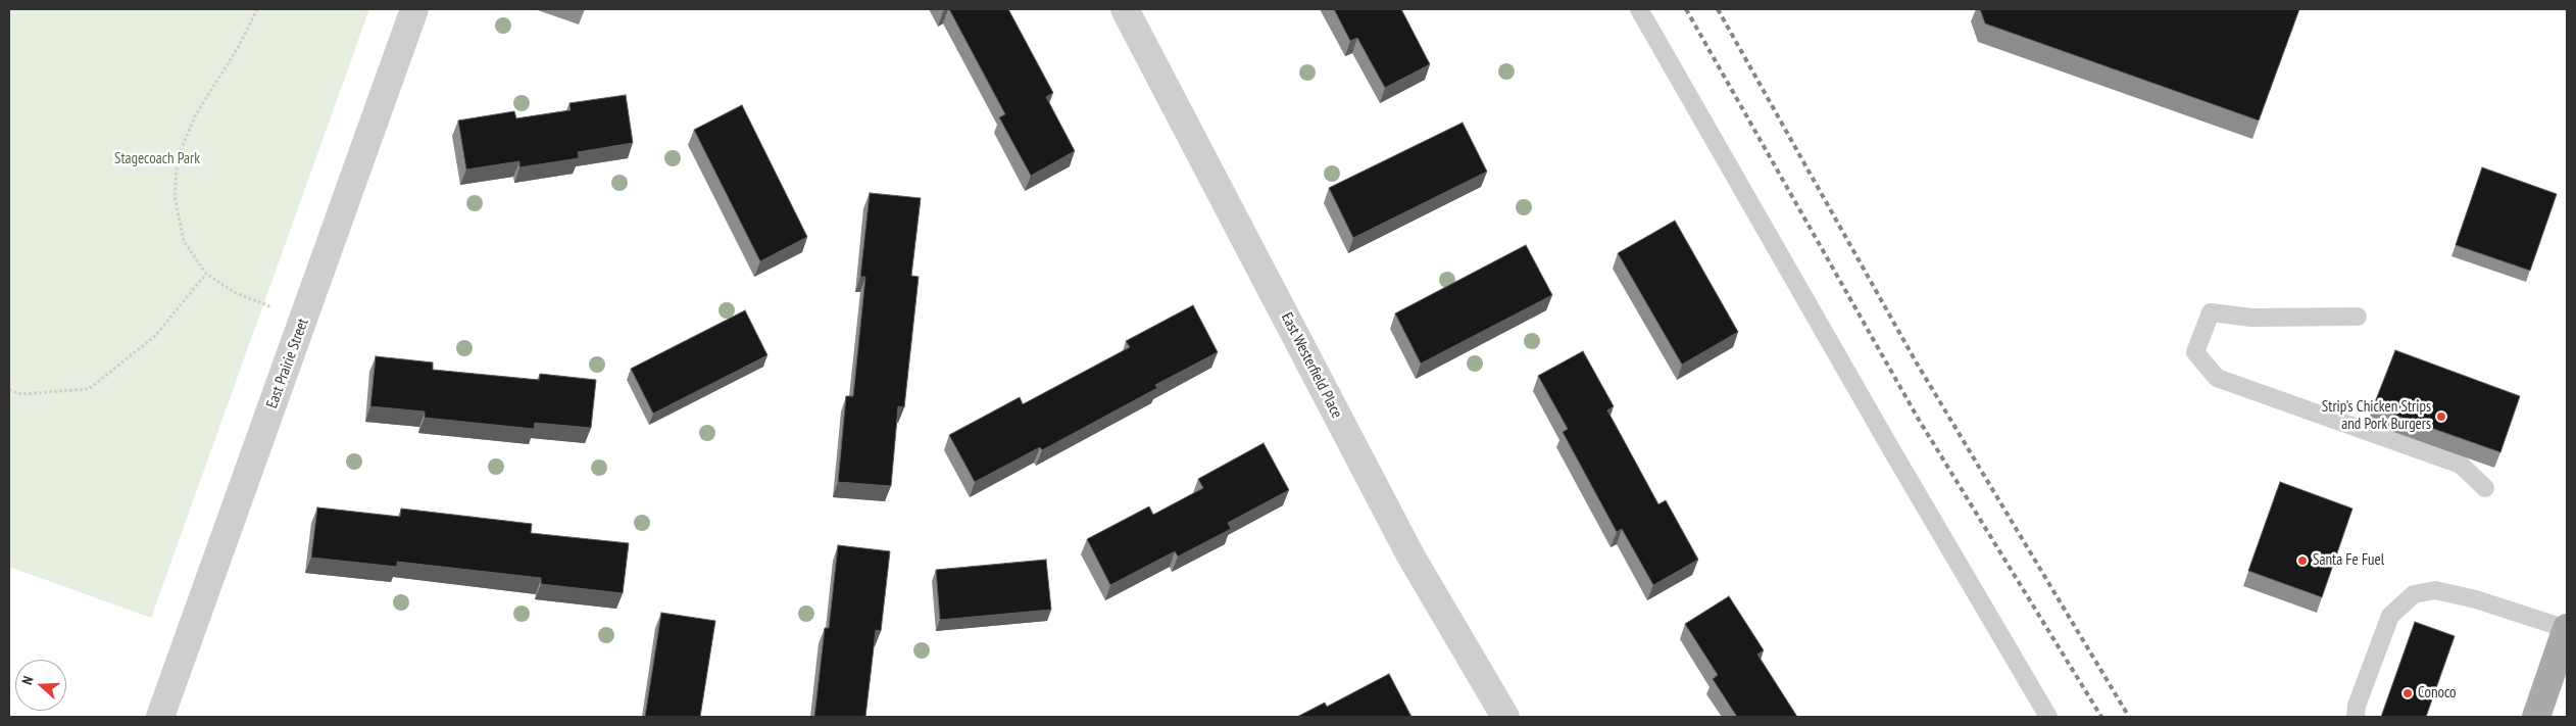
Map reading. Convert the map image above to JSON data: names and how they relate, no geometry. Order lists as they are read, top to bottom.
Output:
{
  "streets": {
    "street": ["East Prairie Street", "East Westerfield Place"]
  },
  "parks": ["Stagecoach Park"],
  "places": ["Strip's Chicken Strips and Pork Burgers", "Santa Fe Fuel", "Conoco"],
  "north": "left"
}
